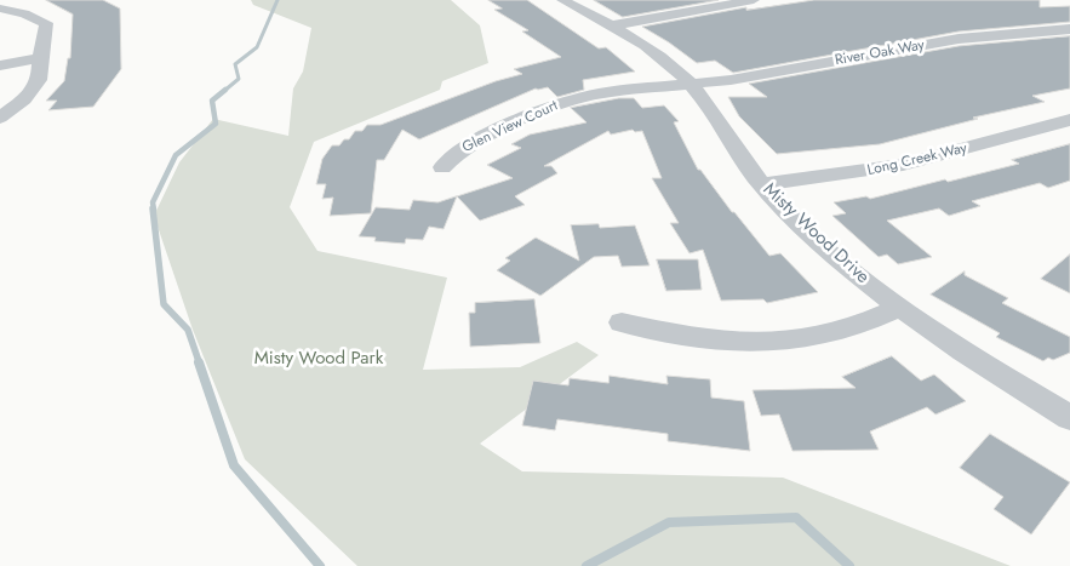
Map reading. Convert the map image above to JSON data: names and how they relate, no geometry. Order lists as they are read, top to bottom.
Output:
{
  "streets": {
    "street": [
      "River Oak Way",
      "Glen View Court",
      "Long Creek Way",
      "Misty Wood Drive"
    ]
  },
  "crossings": [
    ["River Oak Way", "Glen View Court"],
    ["River Oak Way", "Misty Wood Drive"],
    ["Glen View Court", "Misty Wood Drive"],
    ["Long Creek Way", "Misty Wood Drive"]
  ],
  "parks": ["Misty Wood Park"]
}
